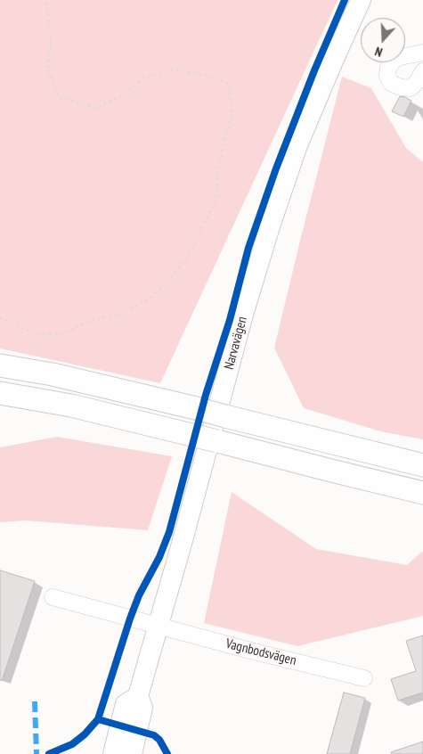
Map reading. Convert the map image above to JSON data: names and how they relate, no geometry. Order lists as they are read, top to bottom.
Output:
{
  "streets": {
    "main road": ["Narvavägen"],
    "street": ["Vagnbodsvägen"]
  },
  "crossings": [
    ["Narvavägen", "Vagnbodsvägen"]
  ],
  "north": "bottom"
}
